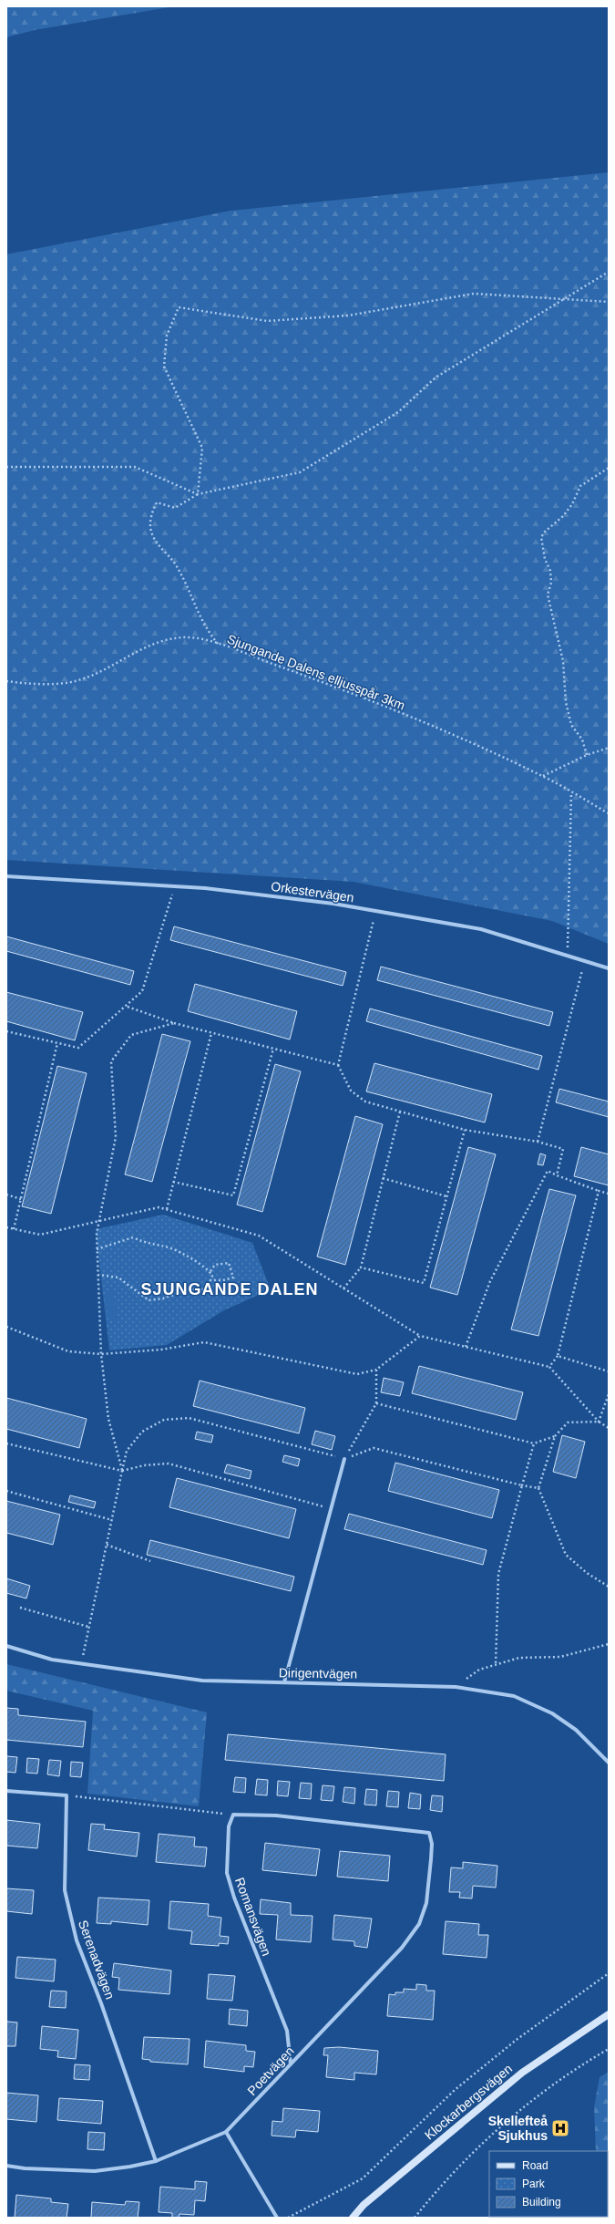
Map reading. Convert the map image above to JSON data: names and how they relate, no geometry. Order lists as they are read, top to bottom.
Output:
{
  "streets": {
    "main road": ["Klockarbergsvägen"],
    "street": [
      "Orkestervägen",
      "Dirigentvägen",
      "Romansvägen",
      "Serenadvägen",
      "Poetvägen"
    ],
    "path": ["Sjungande Dalens elljusspår 3km"]
  },
  "crossings": [
    ["Romansvägen", "Poetvägen"],
    ["Serenadvägen", "Poetvägen"]
  ],
  "districts": ["SJUNGANDE DALEN"],
  "places": {
    "hospital": ["Skellefteå Sjukhus"]
  },
  "legend": ["Road", "Park", "Building"]
}
